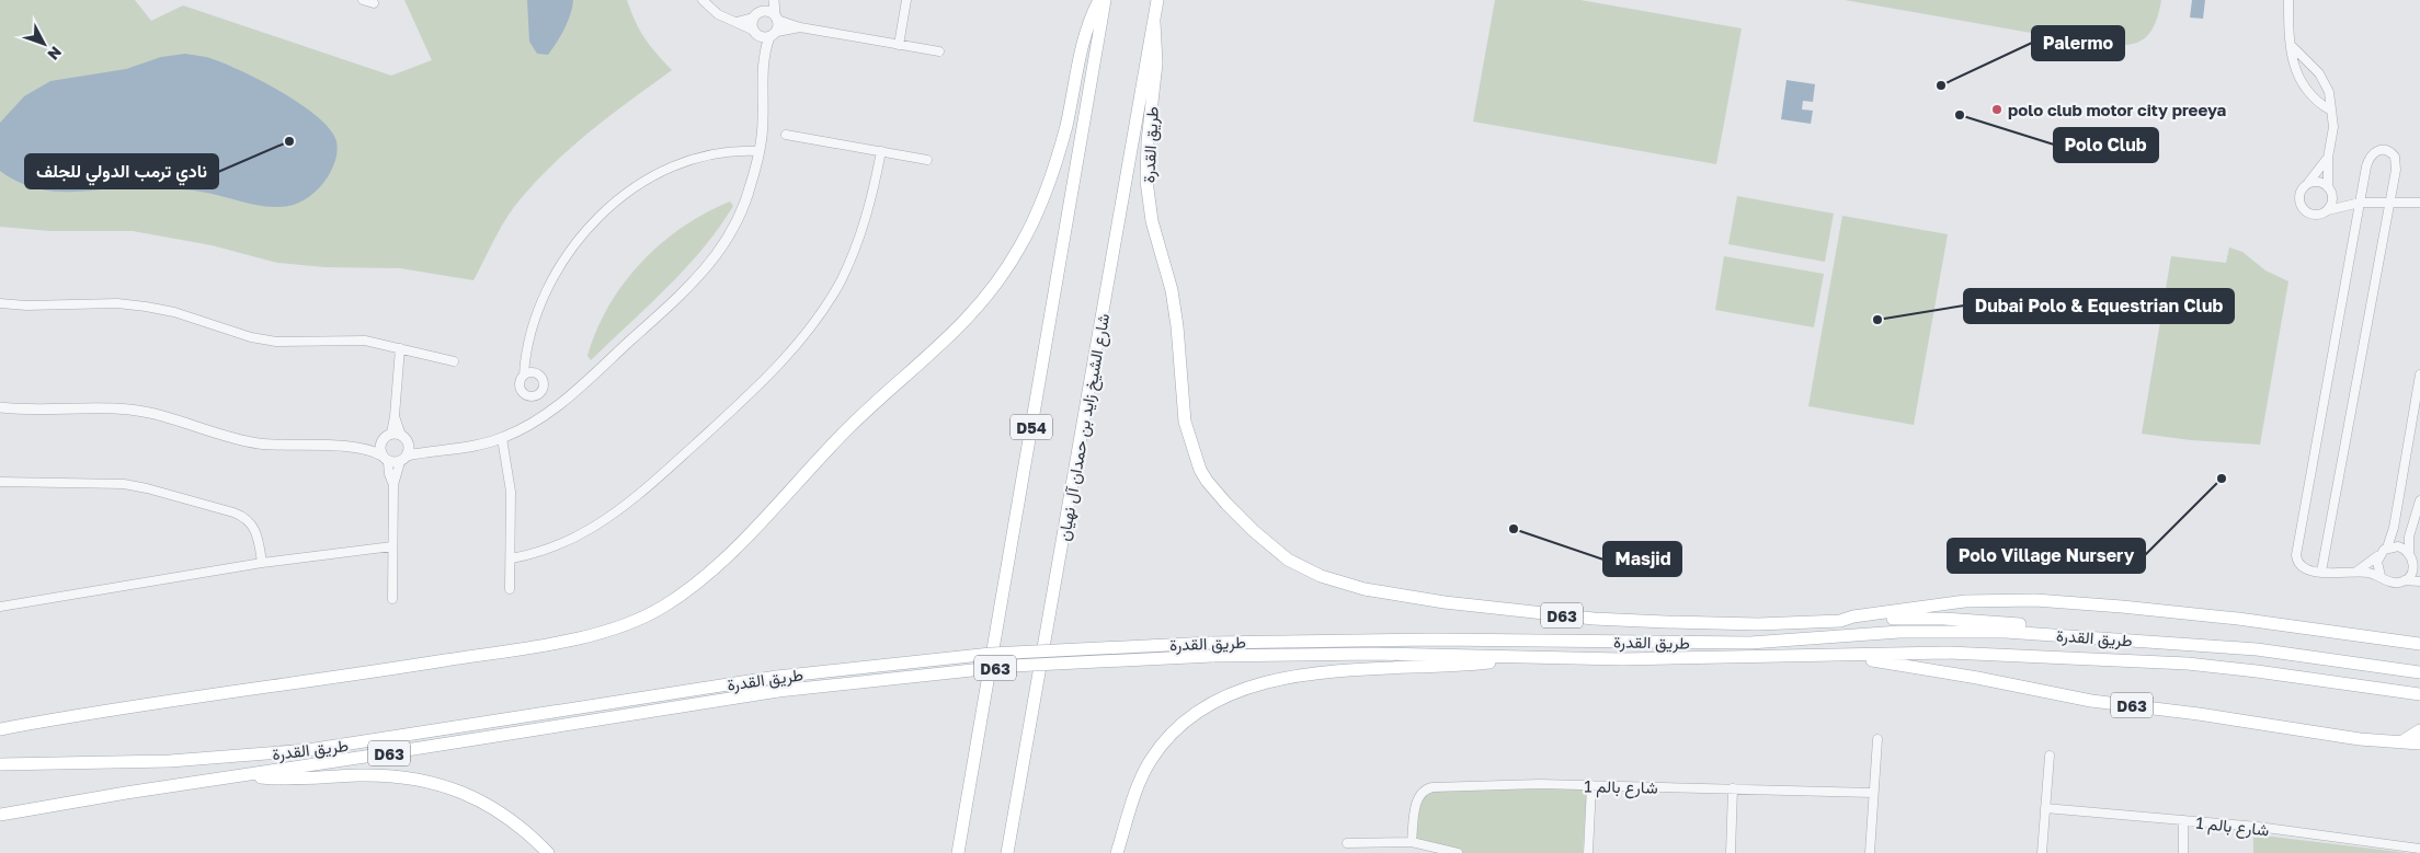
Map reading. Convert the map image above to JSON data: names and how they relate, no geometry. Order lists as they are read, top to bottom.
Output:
{
  "streets": {
    "main road": [
      "طريق القدرة",
      "D54",
      "شارع الشيخ زايد بن حمدان آل نهيان",
      "D63"
    ],
    "street": ["شارع بالم 1"]
  },
  "crossings": [
    ["طريق القدرة", "شارع الشيخ زايد بن حمدان آل نهيان"]
  ],
  "places": [
    "Palermo",
    "polo club motor city preeya",
    "Polo Club",
    "نادي ترمب الدولي للجلف",
    "Dubai Polo & Equestrian Club",
    "Polo Village Nursery",
    "Masjid"
  ],
  "north": "bottom right"
}
